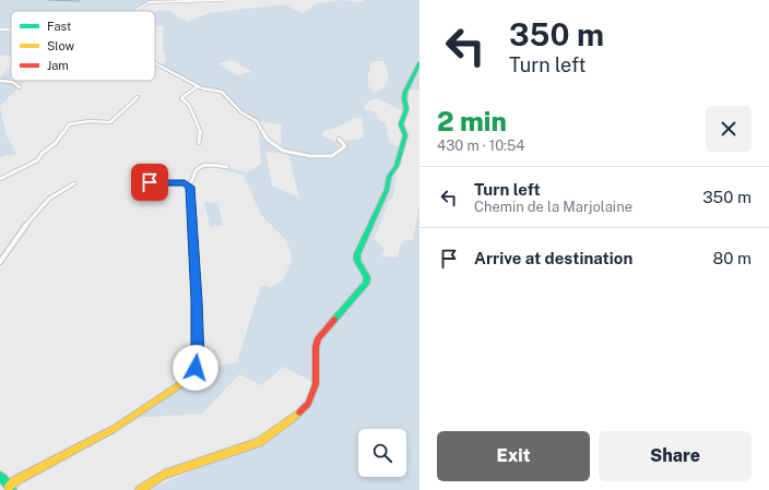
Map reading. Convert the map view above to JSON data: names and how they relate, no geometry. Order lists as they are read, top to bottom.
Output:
{
  "legend": ["Fast", "Slow", "Jam"],
  "page": {
    "turn": ["350 m", "Turn left"],
    "heading": ["2 min", "430 m · 10:54"],
    "list": [
      {
        "name": "Turn left",
        "note": "Chemin de la Marjolaine",
        "value": "350 m"
      },
      {
        "name": "Arrive at destination",
        "value": "80 m"
      }
    ],
    "buttons": ["Exit", "Share"]
  }
}
